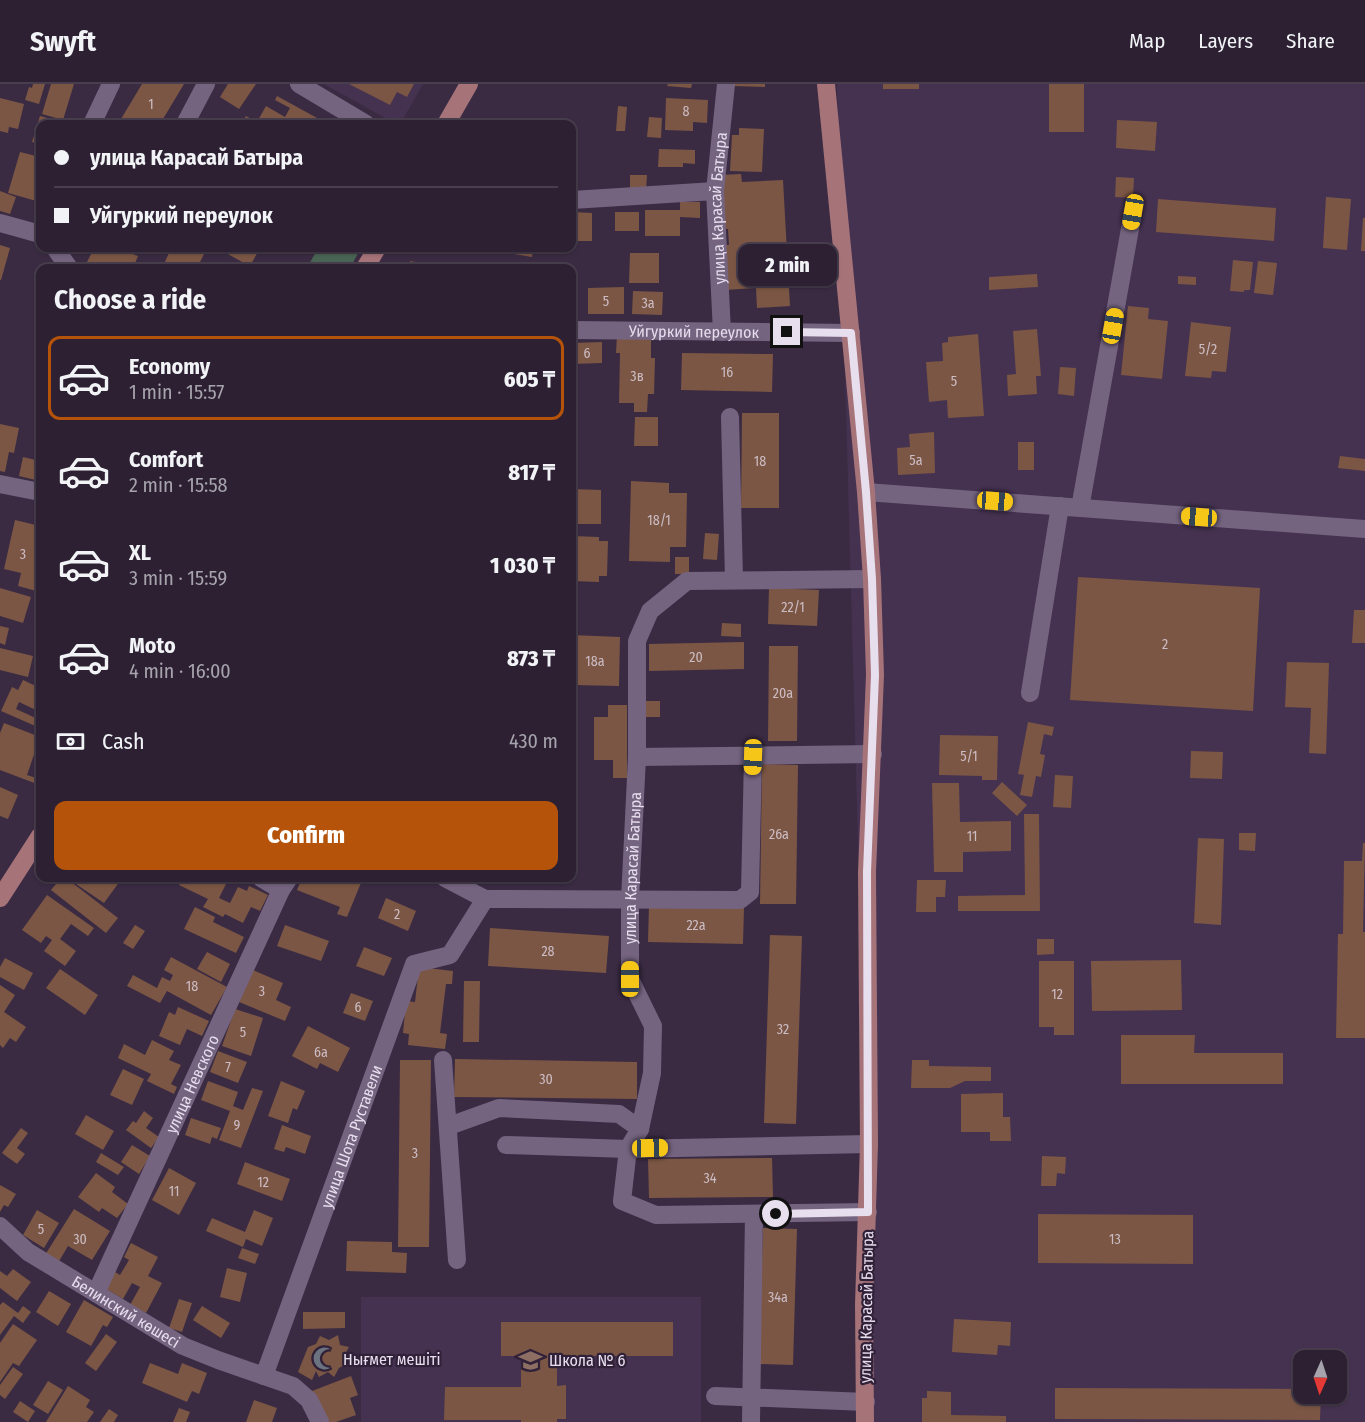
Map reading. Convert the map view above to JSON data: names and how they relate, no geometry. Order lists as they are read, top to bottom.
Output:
{
  "streets": {
    "main road": ["улица Карасай Батыра"],
    "street": [
      "Уйгуркий переулок",
      "улица Невского",
      "улица Шота Руставели",
      "Белинский көшесi"
    ]
  },
  "crossings": [
    ["улица Карасай Батыра", "Уйгуркий переулок"],
    ["улица Невского", "Белинский көшесi"],
    ["улица Шота Руставели", "Белинский көшесi"]
  ],
  "places": {
    "mosque": ["Нығмет мешіті"],
    "school or university": ["Школа № 6"]
  },
  "house_numbers": [
    "1",
    "8",
    "5",
    "3а",
    "5/2",
    "6",
    "16",
    "3в",
    "5",
    "5а",
    "18",
    "18/1",
    "3",
    "22/1",
    "2",
    "20",
    "18a",
    "20а",
    "5/1",
    "26а",
    "11",
    "2",
    "22a",
    "28",
    "18",
    "3",
    "12",
    "6",
    "32",
    "5",
    "6а",
    "7",
    "30",
    "9",
    "3",
    "34",
    "12",
    "11",
    "5",
    "30",
    "13",
    "34a"
  ],
  "north": "bottom",
  "page": {
    "header": "Swyft",
    "nav": ["Map", "Layers", "Share"],
    "banner": ["улица Карасай Батыра", "Уйгуркий переулок"],
    "bubble": "2 min",
    "heading": "Choose a ride",
    "list": [
      {
        "name": "Economy",
        "note": "1 min · 15:57",
        "value": "605 ₸"
      },
      {
        "name": "Comfort",
        "note": "2 min · 15:58",
        "value": "817 ₸"
      },
      {
        "name": "XL",
        "note": "3 min · 15:59",
        "value": "1 030 ₸"
      },
      {
        "name": "Moto",
        "note": "4 min · 16:00",
        "value": "873 ₸"
      }
    ],
    "pay": ["Cash", "430 m"],
    "buttons": "Confirm"
  }
}
